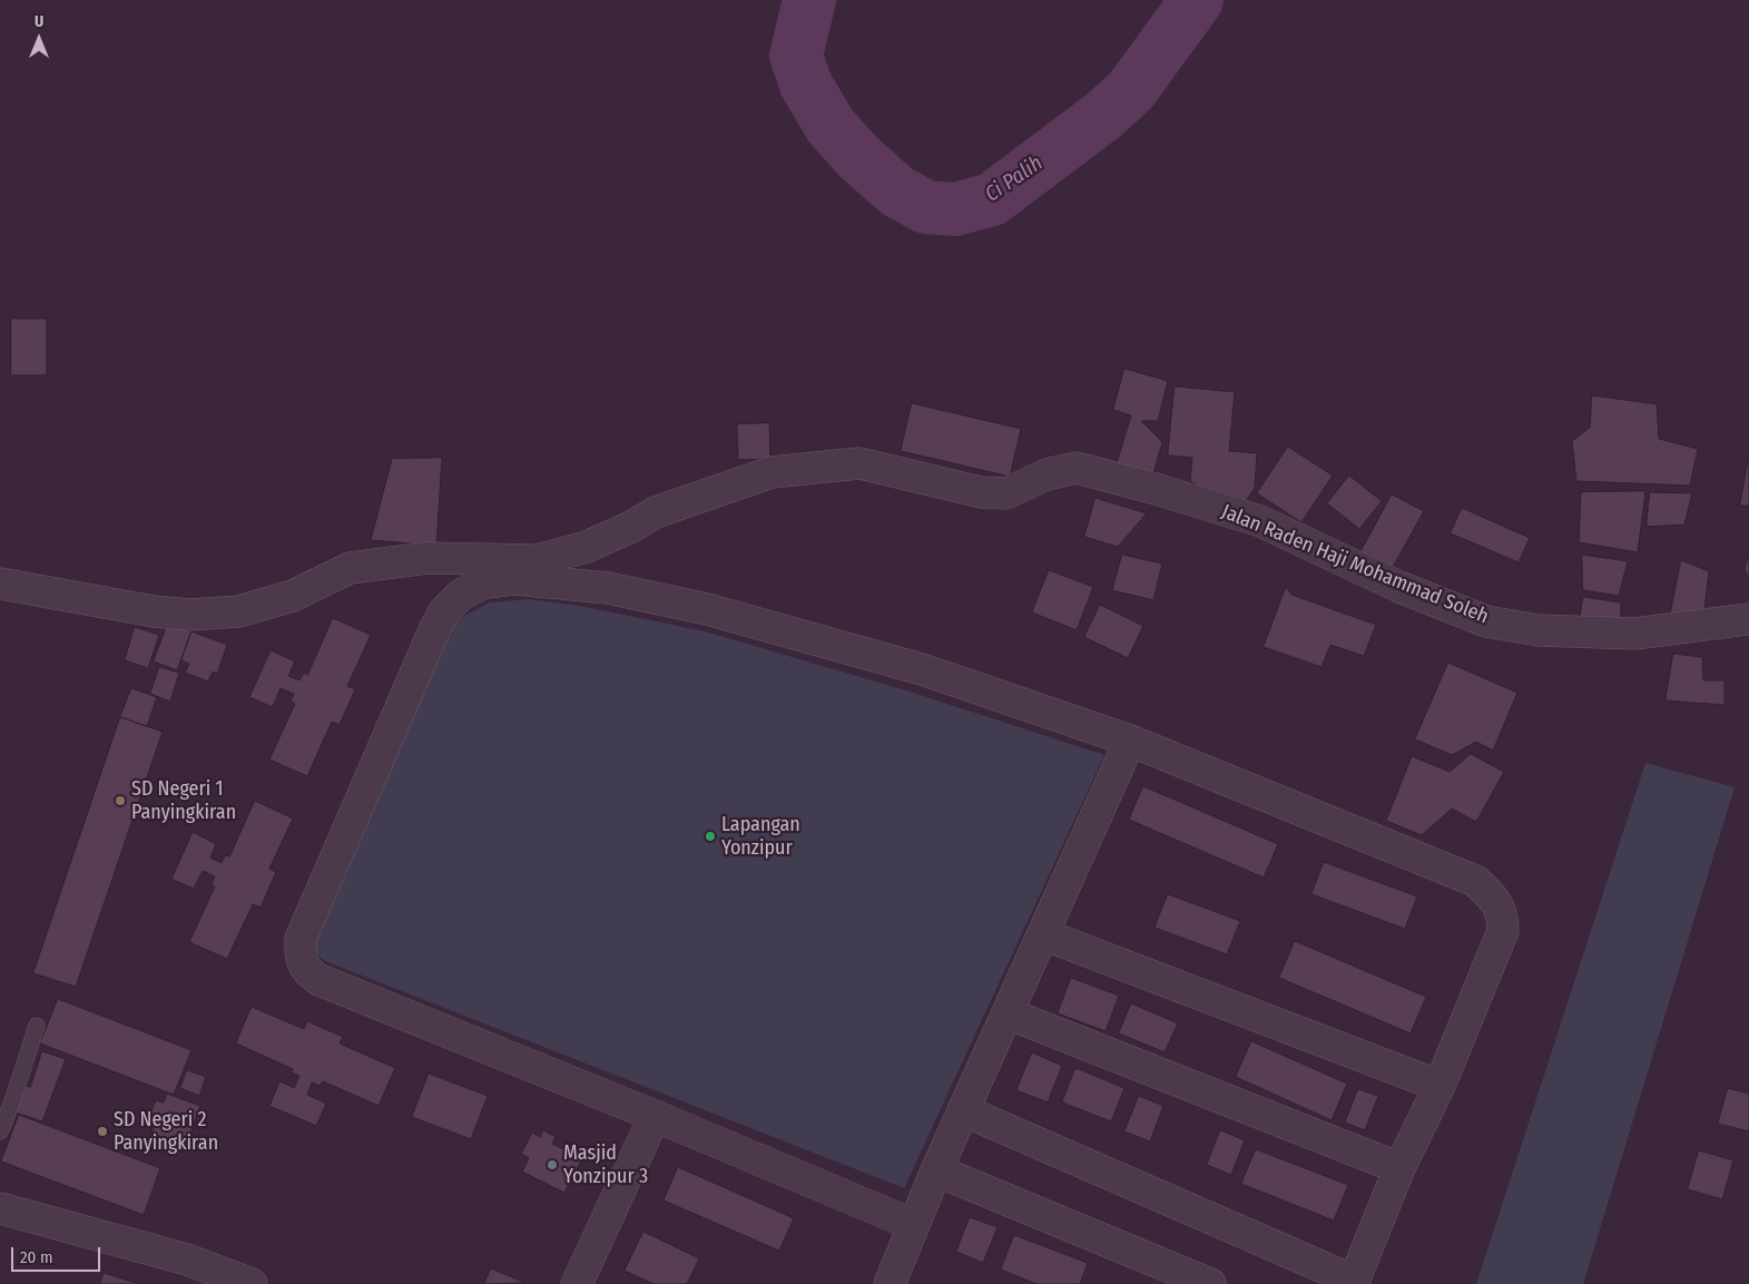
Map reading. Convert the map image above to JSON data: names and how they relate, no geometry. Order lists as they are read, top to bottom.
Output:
{
  "streets": {
    "street": ["Jalan Raden Haji Mohammad Soleh"]
  },
  "water": ["Ci Palih"],
  "places": [
    "SD Negeri 1 Panyingkiran",
    "Lapangan Yonzipur",
    "SD Negeri 2 Panyingkiran",
    "Masjid Yonzipur 3"
  ],
  "scale_bar": "20 m",
  "north": "top"
}
